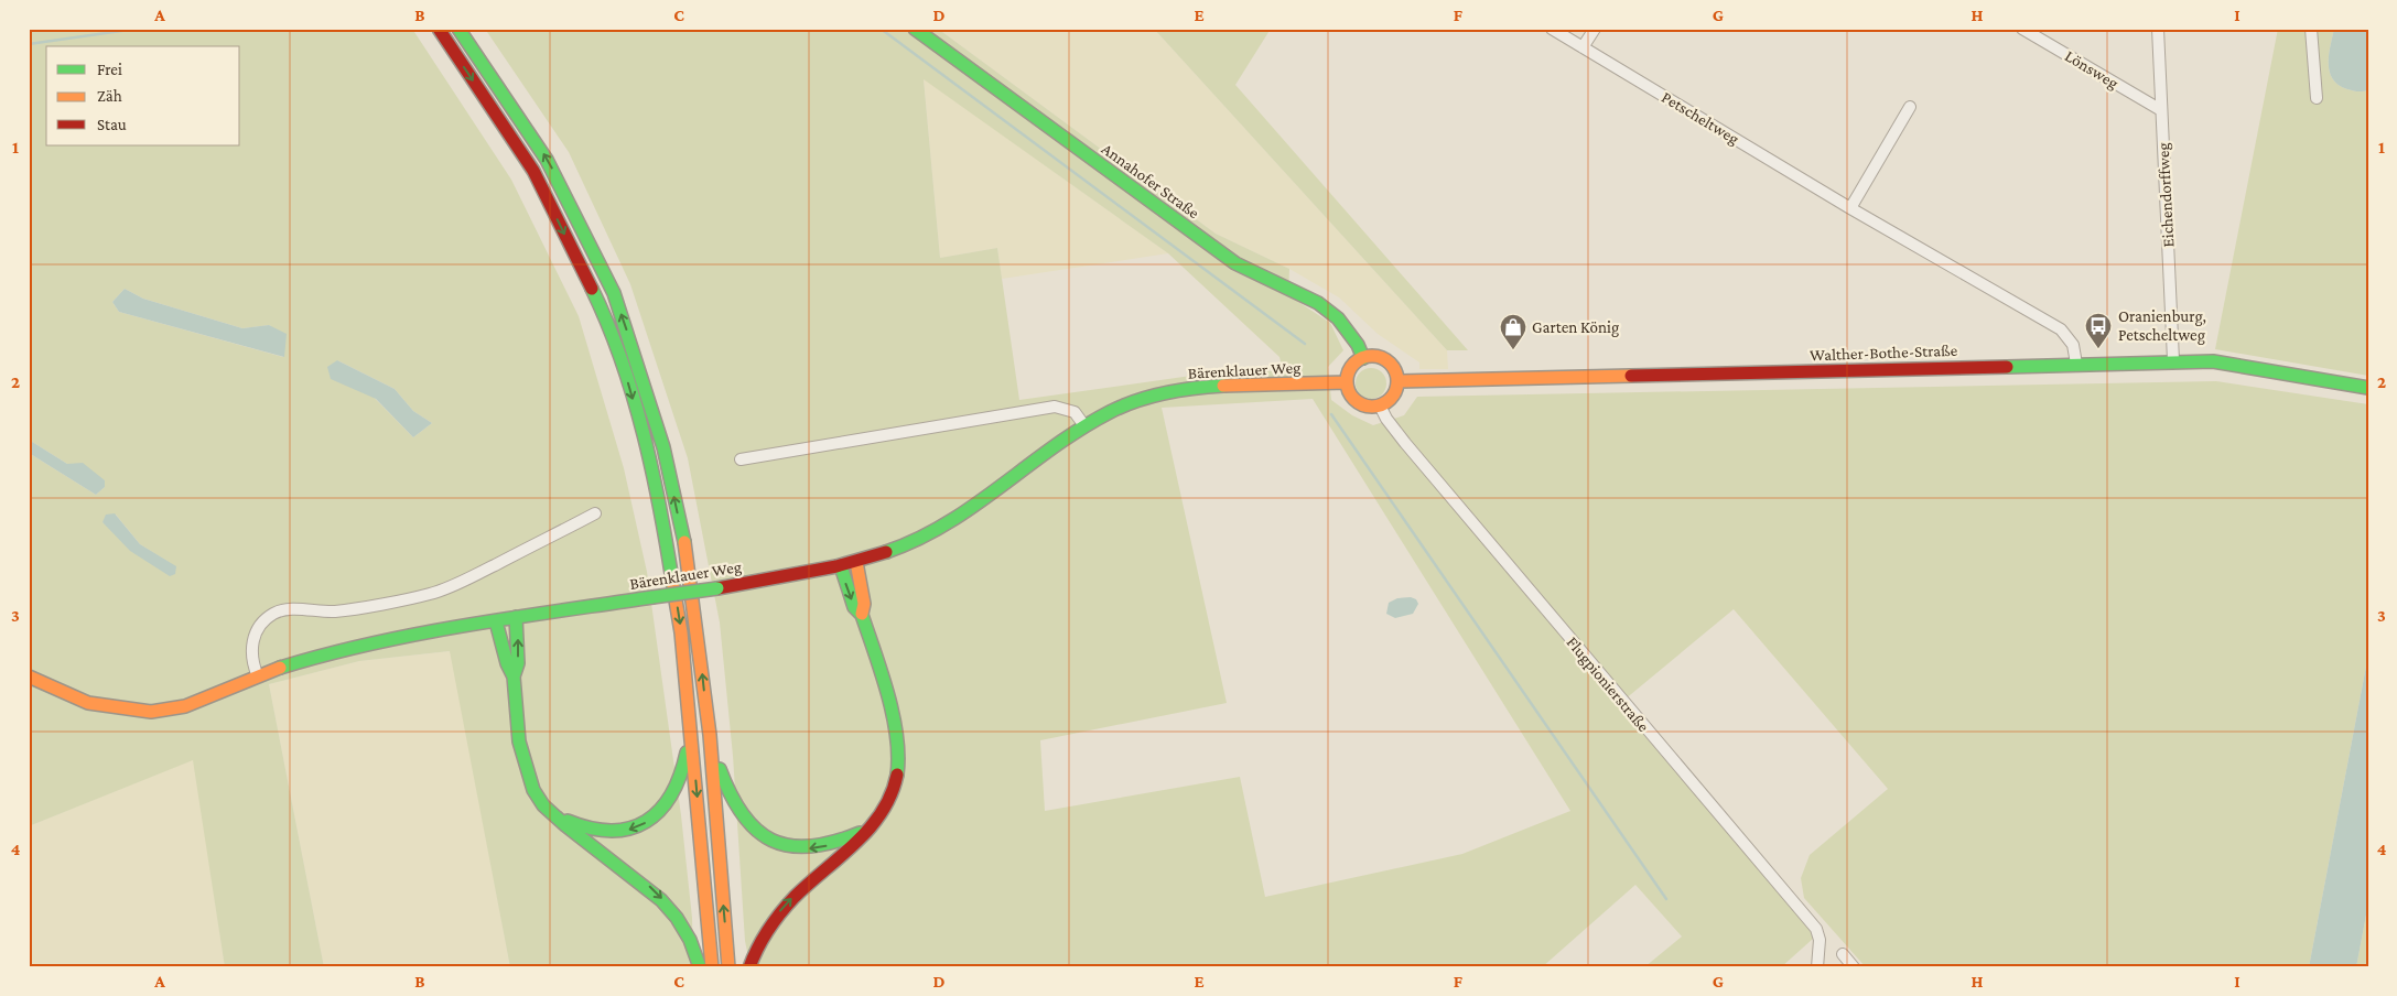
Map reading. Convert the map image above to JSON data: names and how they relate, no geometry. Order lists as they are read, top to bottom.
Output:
{
  "streets": {
    "main road": ["Annahofer Straße", "Walther-Bothe-Straße", "Bärenklauer Weg"],
    "street": [
      "Lönsweg",
      "Petscheltweg",
      "Eichendorffweg",
      "Flugpionierstraße"
    ]
  },
  "crossings": [
    ["Lönsweg", "Eichendorffweg"],
    ["Petscheltweg", "Walther-Bothe-Straße"],
    ["Annahofer Straße", "Walther-Bothe-Straße"],
    ["Annahofer Straße", "Bärenklauer Weg"],
    ["Annahofer Straße", "Flugpionierstraße"],
    ["Eichendorffweg", "Walther-Bothe-Straße"],
    ["Walther-Bothe-Straße", "Bärenklauer Weg"],
    ["Walther-Bothe-Straße", "Flugpionierstraße"],
    ["Bärenklauer Weg", "Flugpionierstraße"]
  ],
  "places": {
    "bus stop": ["Oranienburg, Petscheltweg"],
    "shop": ["Garten König"]
  },
  "legend": ["Frei", "Zäh", "Stau"],
  "grid": {
    "columns": [
      "A",
      "B",
      "C",
      "D",
      "E",
      "F",
      "G",
      "H",
      "I"
    ],
    "rows": [
      "1",
      "2",
      "3",
      "4"
    ]
  }
}
